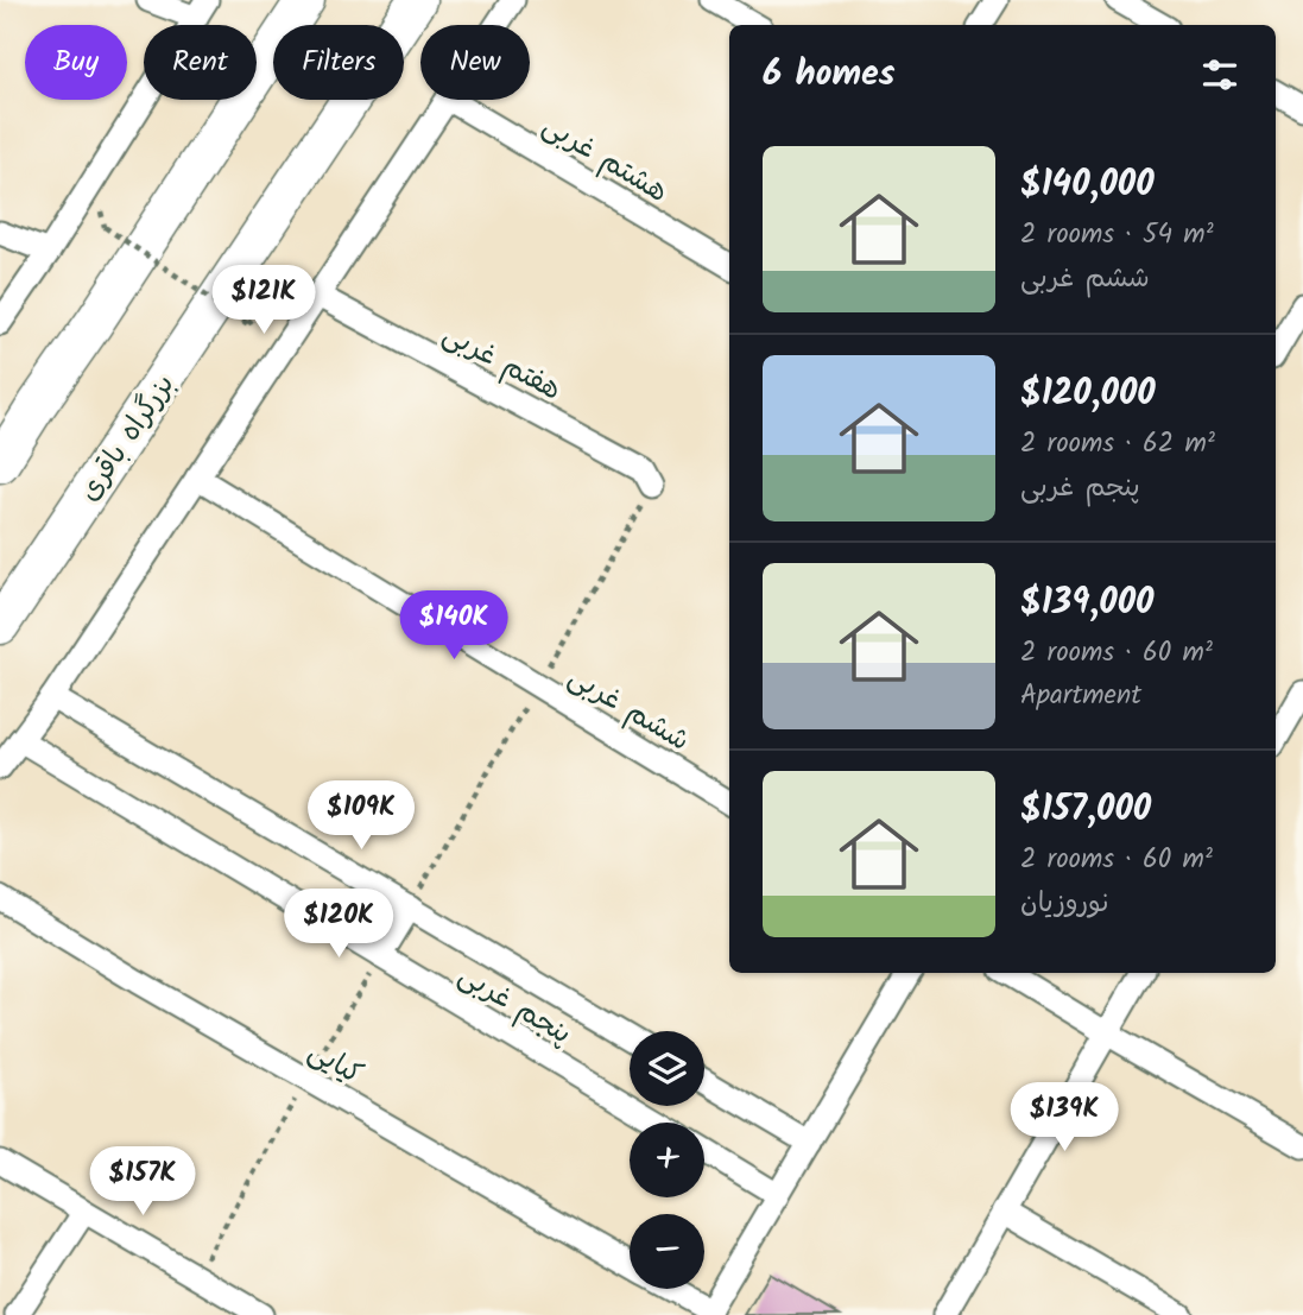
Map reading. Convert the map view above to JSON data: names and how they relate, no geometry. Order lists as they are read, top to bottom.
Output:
{
  "streets": {
    "highway": ["بزرگراه باقری"],
    "street": [
      "هشتم غربی",
      "هفتم غربی",
      "ششم غربی",
      "پنجم غربی",
      "کیایی"
    ]
  },
  "page": {
    "chip": [
      "Buy",
      "Rent",
      "Filters",
      "New"
    ],
    "heading": "6 homes",
    "list": [
      {
        "name": "$140,000",
        "note": "2 rooms · 54 m² · ششم غربی"
      },
      {
        "name": "$120,000",
        "note": "2 rooms · 62 m² · پنجم غربی"
      },
      {
        "name": "$139,000",
        "note": "2 rooms · 60 m² · Apartment"
      },
      {
        "name": "$157,000",
        "note": "2 rooms · 60 m² · نوروزیان"
      }
    ],
    "price": [
      "$121K",
      "$140K",
      "$109K",
      "$120K",
      "$139K",
      "$157K"
    ],
    "map_buttons": ["+", "−"]
  }
}
